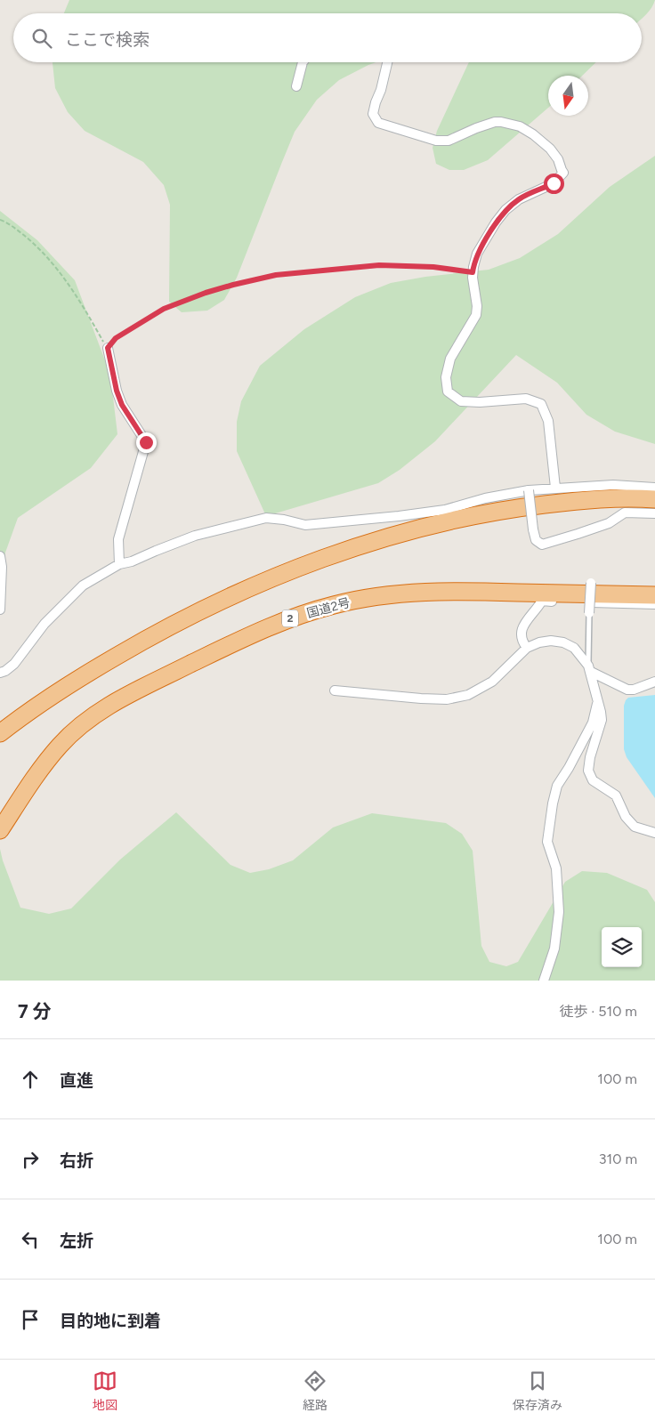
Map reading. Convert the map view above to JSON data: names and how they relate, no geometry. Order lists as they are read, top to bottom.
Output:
{
  "streets": {
    "highway": ["国道2号", "2"]
  },
  "north": "bottom",
  "page": {
    "search": "ここで検索",
    "heading": ["7 分", "徒歩 · 510 m"],
    "list": [
      ["直進", "100 m"],
      ["右折", "310 m"],
      ["左折", "100 m"],
      "目的地に到着"
    ],
    "nav": ["地図", "経路", "保存済み"]
  }
}
